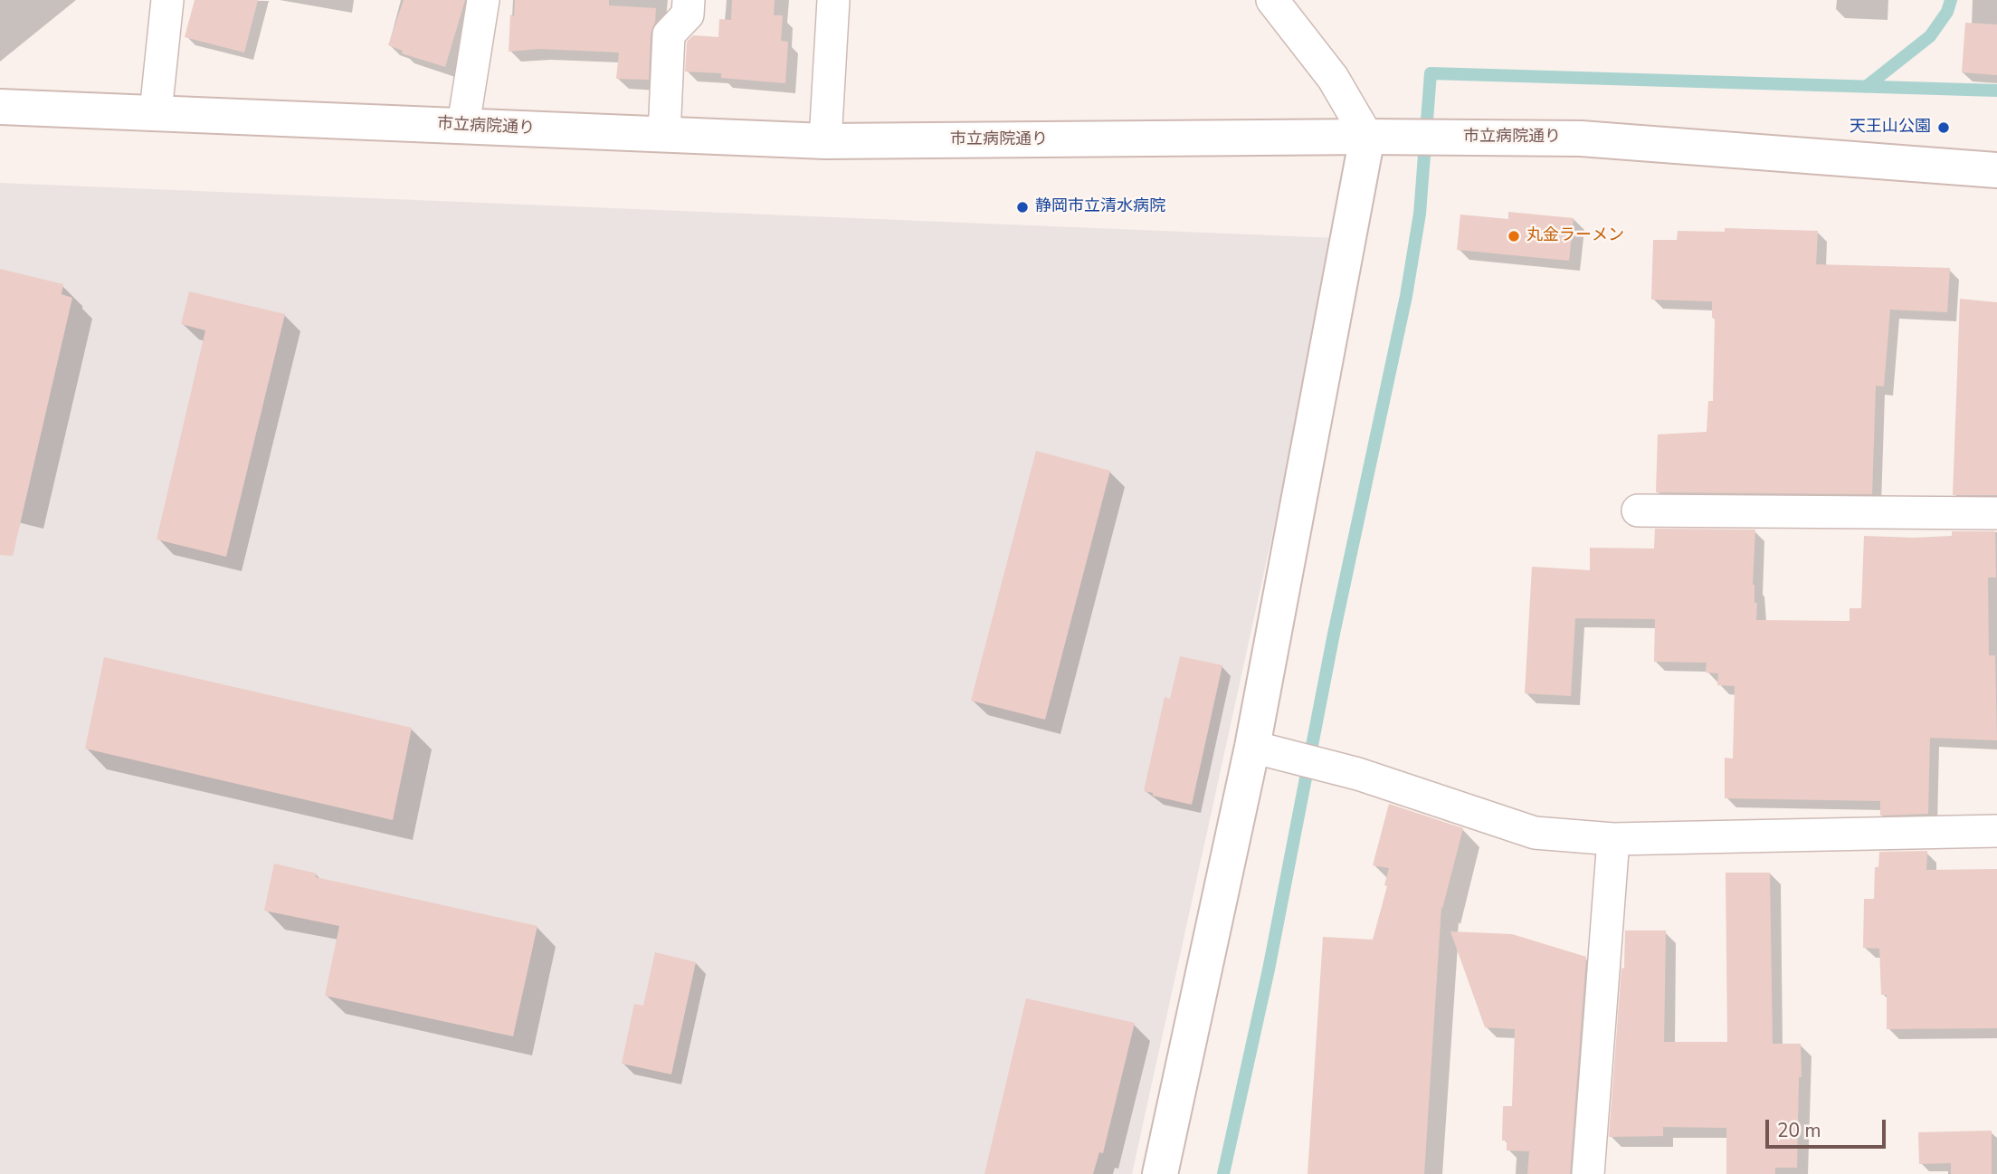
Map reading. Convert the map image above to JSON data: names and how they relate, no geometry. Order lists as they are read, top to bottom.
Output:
{
  "streets": {
    "main road": ["市立病院通り"]
  },
  "places": ["天王山公園", "静岡市立清水病院", "丸金ラーメン"],
  "scale_bar": "20 m"
}
